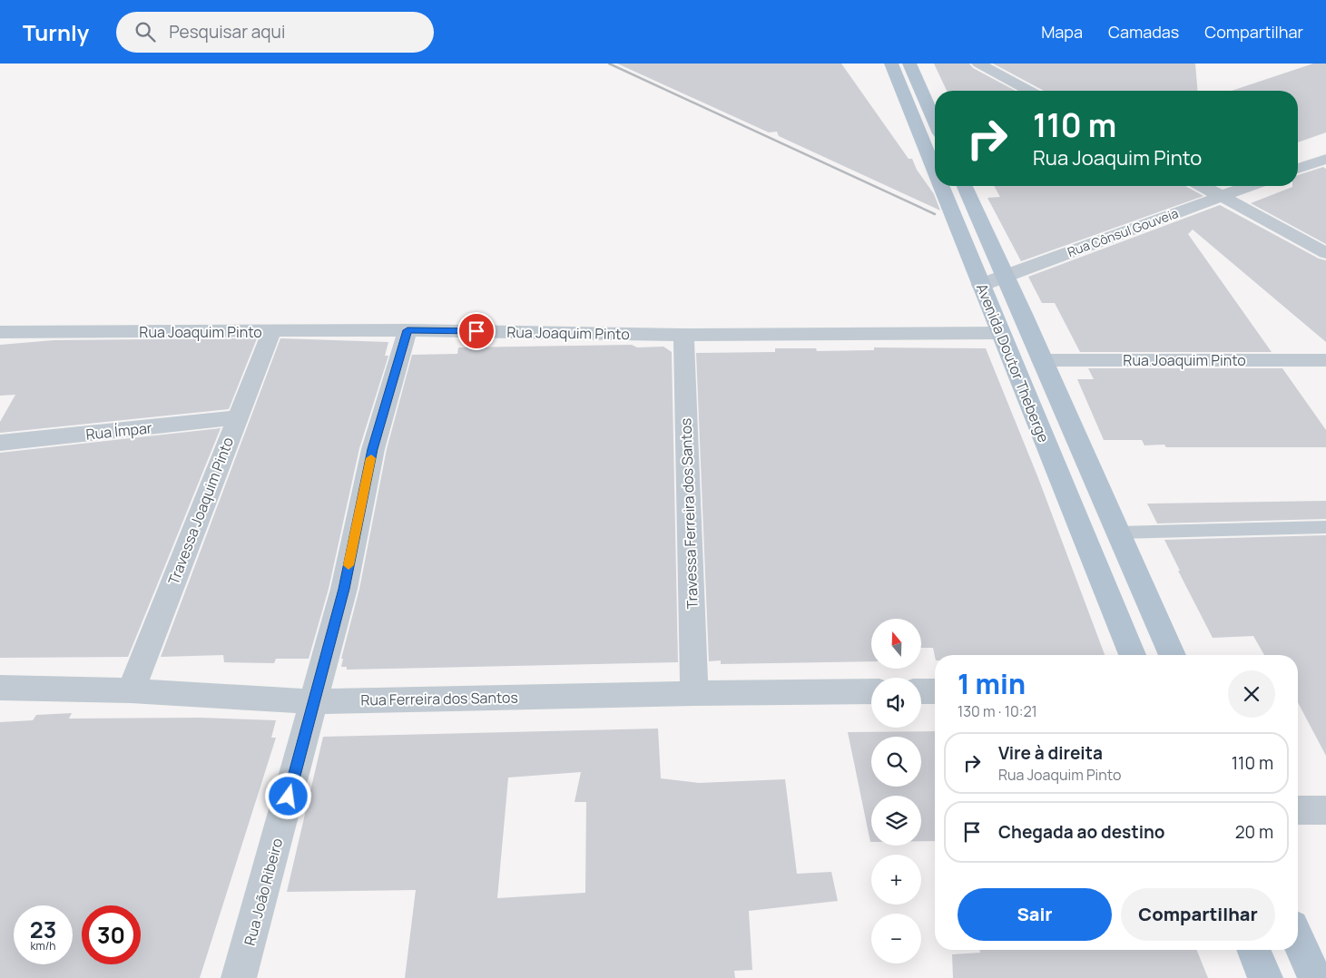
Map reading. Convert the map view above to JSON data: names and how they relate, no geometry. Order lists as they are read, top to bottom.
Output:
{
  "streets": {
    "main road": ["Avenida Doutor Theberge"],
    "street": [
      "Rua Cônsul Gouveia",
      "Rua Joaquim Pinto",
      "Rua Ímpar",
      "Travessa Joaquim Pinto",
      "Travessa Ferreira dos Santos",
      "Rua Ferreira dos Santos",
      "Rua João Ribeiro"
    ]
  },
  "crossings": [
    ["Rua Cônsul Gouveia", "Avenida Doutor Theberge"],
    ["Rua Joaquim Pinto", "Avenida Doutor Theberge"],
    ["Rua Joaquim Pinto", "Travessa Joaquim Pinto"],
    ["Rua Joaquim Pinto", "Travessa Ferreira dos Santos"],
    ["Rua Joaquim Pinto", "Rua João Ribeiro"],
    ["Rua Ímpar", "Travessa Joaquim Pinto"],
    ["Travessa Joaquim Pinto", "Rua Ferreira dos Santos"],
    ["Travessa Ferreira dos Santos", "Rua Ferreira dos Santos"],
    ["Rua Ferreira dos Santos", "Rua João Ribeiro"]
  ],
  "north": "top",
  "page": {
    "header": "Turnly",
    "search": "Pesquisar aqui",
    "nav": ["Mapa", "Camadas", "Compartilhar"],
    "turn": ["110 m", "Rua Joaquim Pinto"],
    "map_buttons": ["+", "−"],
    "heading": ["1 min", "130 m · 10:21"],
    "list": [
      {
        "name": "Vire à direita",
        "note": "Rua Joaquim Pinto",
        "value": "110 m"
      },
      {
        "name": "Chegada ao destino",
        "value": "20 m"
      }
    ],
    "buttons": ["Sair", "Compartilhar"],
    "speed": "23 km/h",
    "limit": "30"
  }
}
